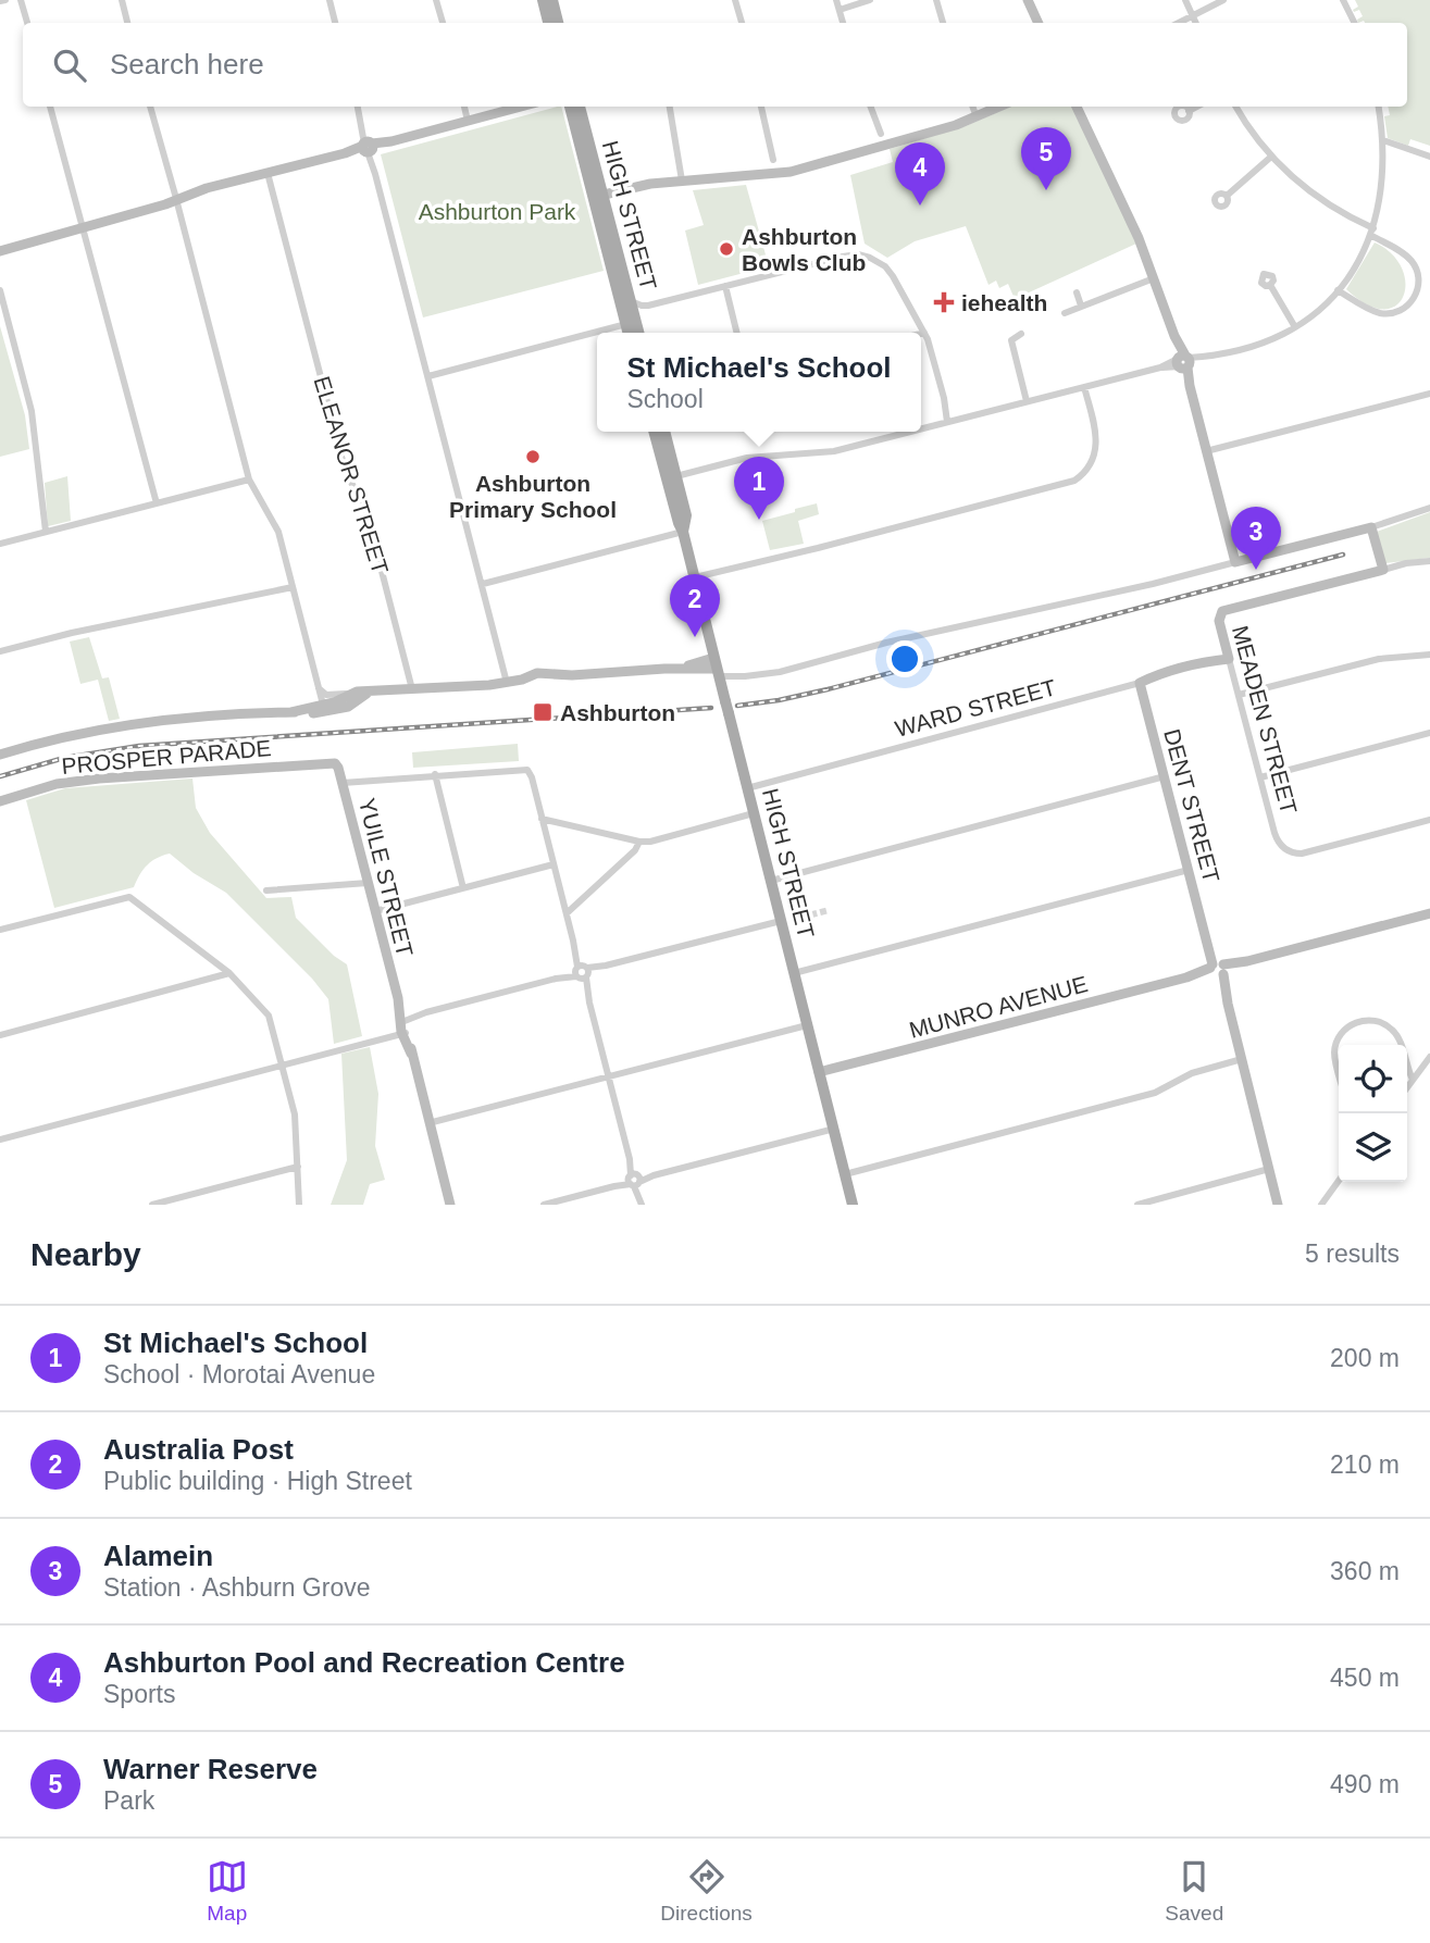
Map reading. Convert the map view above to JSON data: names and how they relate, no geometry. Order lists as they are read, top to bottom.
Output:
{
  "streets": {
    "main road": ["HIGH STREET"],
    "street": [
      "ELEANOR STREET",
      "WARD STREET",
      "MEADEN STREET",
      "PROSPER PARADE",
      "DENT STREET",
      "YUILE STREET",
      "MUNRO AVENUE"
    ]
  },
  "crossings": [
    ["HIGH STREET", "WARD STREET"],
    ["HIGH STREET", "MUNRO AVENUE"],
    ["WARD STREET", "MEADEN STREET"],
    ["WARD STREET", "DENT STREET"],
    ["PROSPER PARADE", "YUILE STREET"],
    ["DENT STREET", "MUNRO AVENUE"]
  ],
  "parks": ["Ashburton Park"],
  "places": {
    "other": ["Ashburton Bowls Club", "Ashburton Primary School"],
    "health": ["iehealth"],
    "transit": ["Ashburton"]
  },
  "page": {
    "search": "Search here",
    "pins": [
      "5",
      "4",
      "1",
      "3",
      "2"
    ],
    "popup": ["St Michael's School", "School"],
    "heading": ["Nearby", "5 results"],
    "list": [
      {
        "mark": "1",
        "name": "St Michael's School",
        "note": "School · Morotai Avenue",
        "value": "200 m"
      },
      {
        "mark": "2",
        "name": "Australia Post",
        "note": "Public building · High Street",
        "value": "210 m"
      },
      {
        "mark": "3",
        "name": "Alamein",
        "note": "Station · Ashburn Grove",
        "value": "360 m"
      },
      {
        "mark": "4",
        "name": "Ashburton Pool and Recreation Centre",
        "note": "Sports",
        "value": "450 m"
      },
      {
        "mark": "5",
        "name": "Warner Reserve",
        "note": "Park",
        "value": "490 m"
      }
    ],
    "nav": ["Map", "Directions", "Saved"]
  }
}
